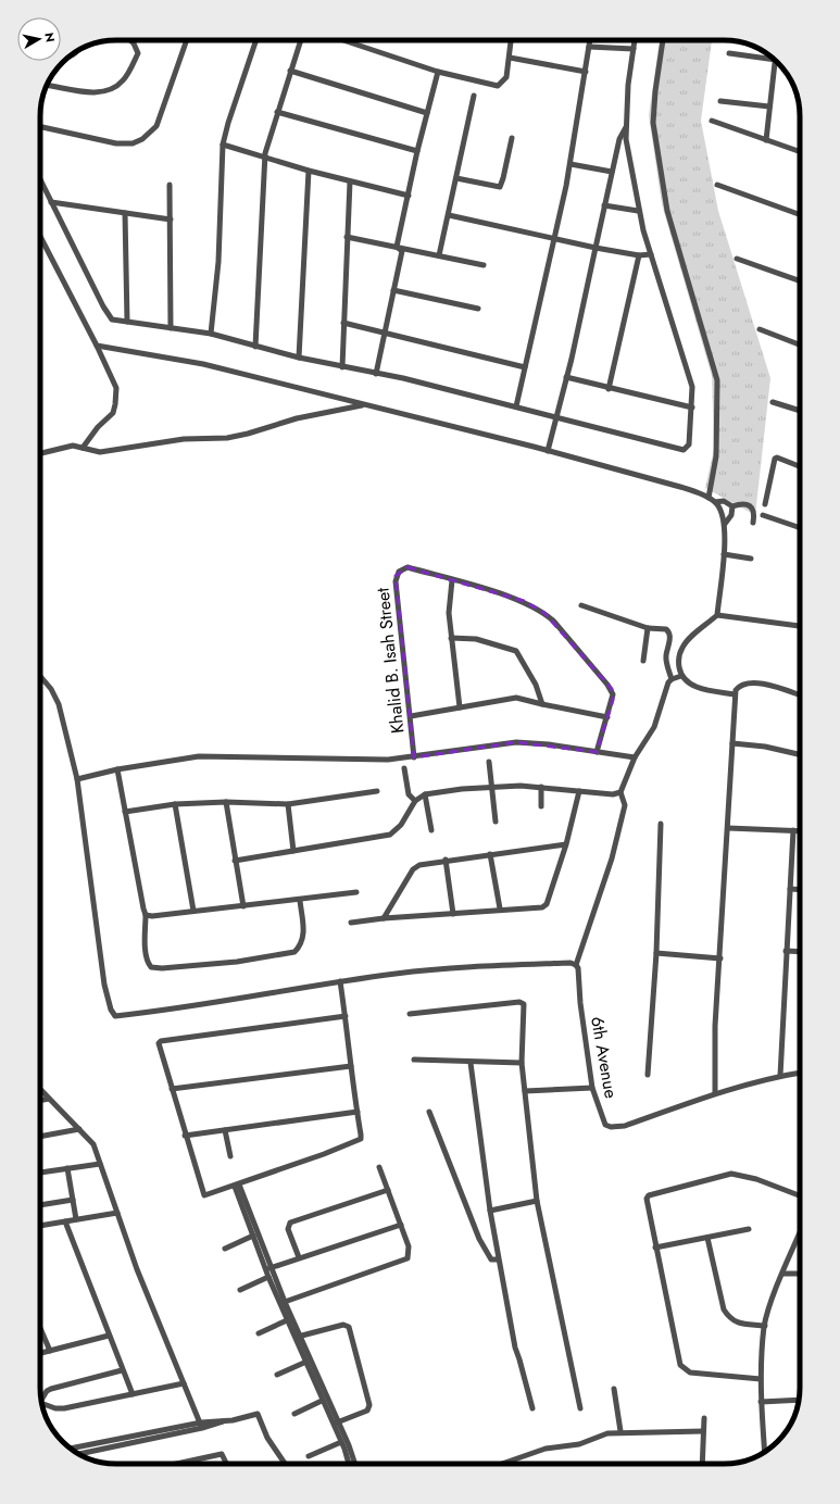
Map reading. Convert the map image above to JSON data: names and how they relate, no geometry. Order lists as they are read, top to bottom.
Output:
{
  "streets": {
    "street": ["Khalid B. Isah Street", "6th Avenue"]
  },
  "north": "right"
}
